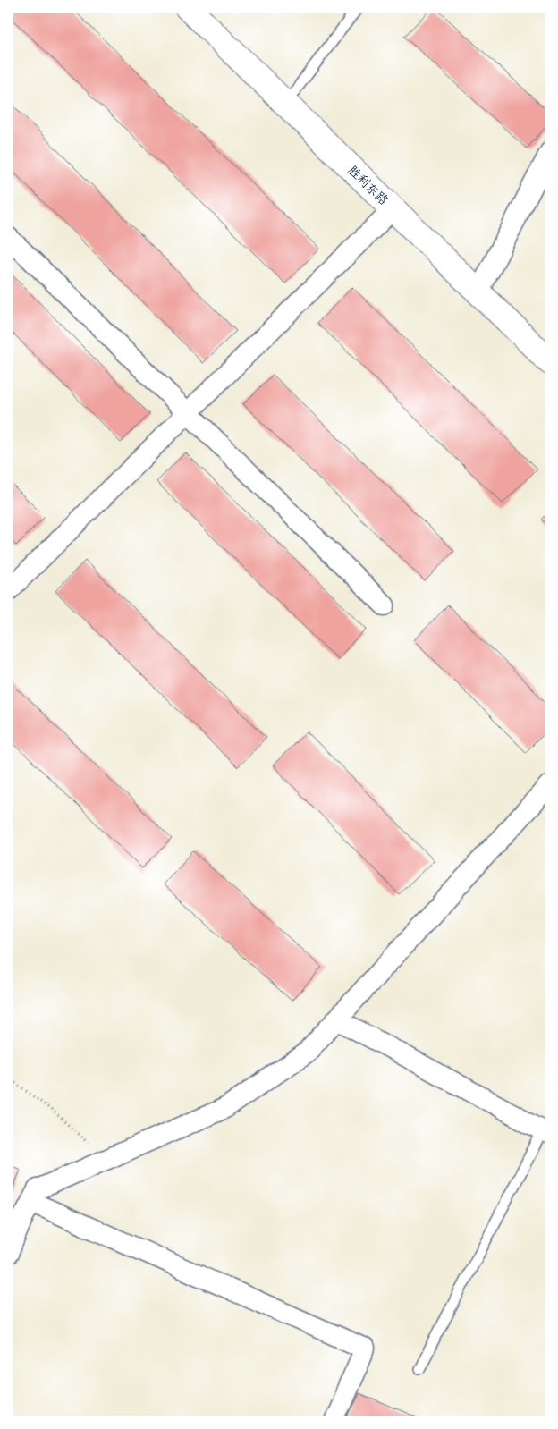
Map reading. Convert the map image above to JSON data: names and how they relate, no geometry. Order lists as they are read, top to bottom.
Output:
{
  "streets": {
    "main road": ["胜利东路"]
  }
}
